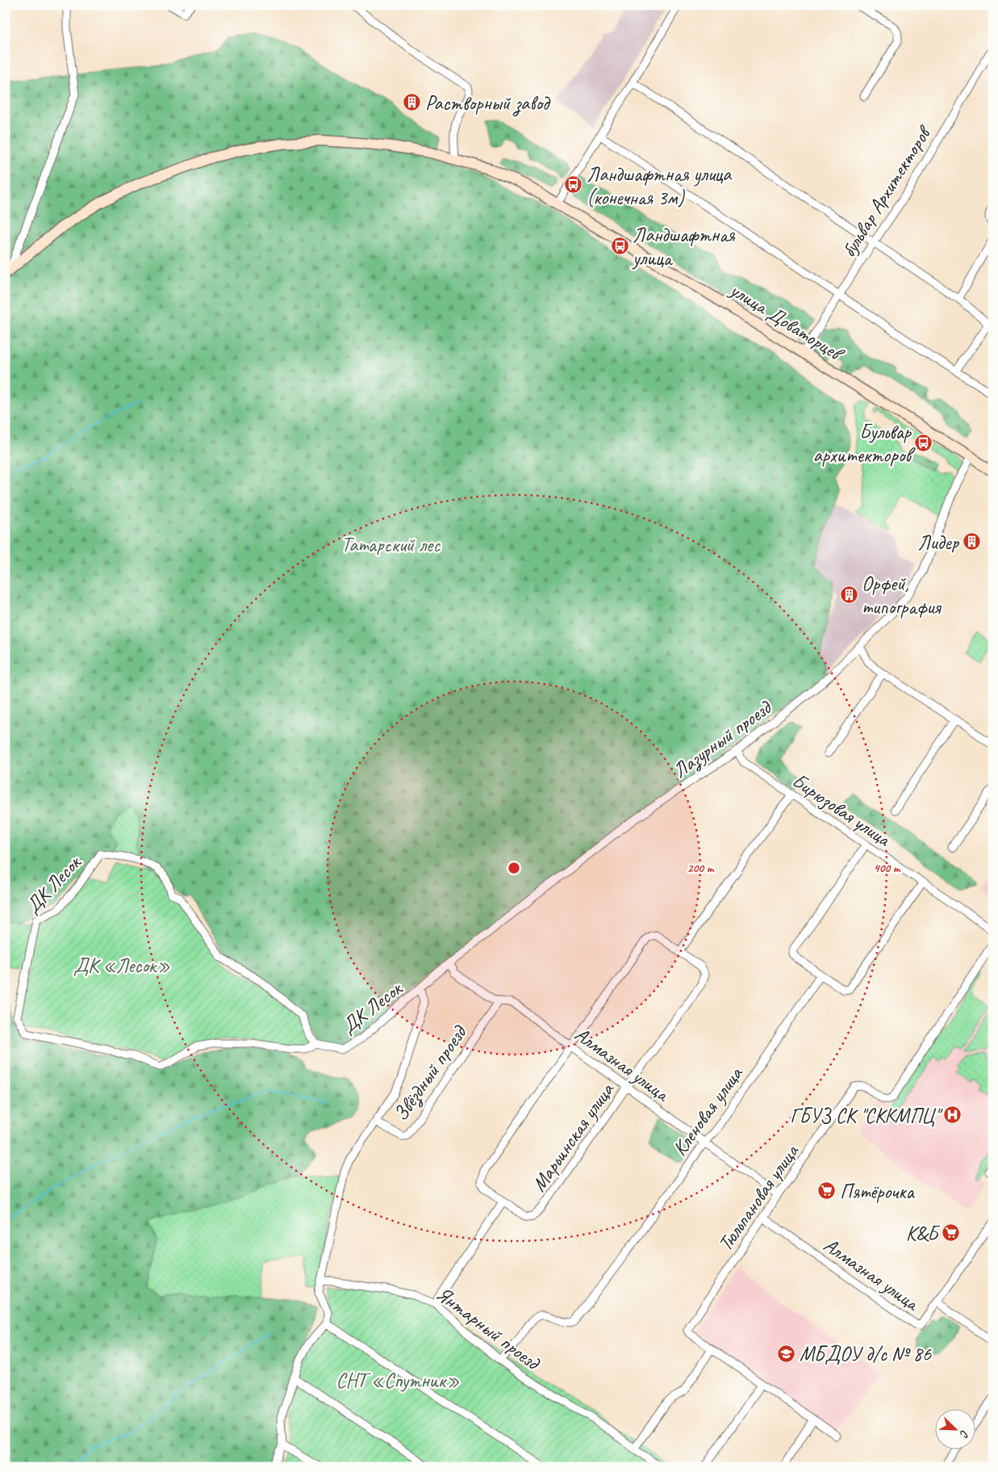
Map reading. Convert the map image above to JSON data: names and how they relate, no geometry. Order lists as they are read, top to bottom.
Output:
{
  "streets": {
    "main road": ["улица Доваторцев"],
    "street": [
      "бульвар Архитекторов",
      "Лазурный проезд",
      "Бирюзовая улица",
      "ДК Лесок",
      "Алмазная улица",
      "Звёздный проезд",
      "Кленовая улица",
      "Марьинская улица",
      "Тюльпановая улица",
      "Янтарный проезд"
    ]
  },
  "crossings": [
    ["бульвар Архитекторов", "улица Доваторцев"],
    ["улица Доваторцев", "Лазурный проезд"],
    ["Лазурный проезд", "Бирюзовая улица"],
    ["Лазурный проезд", "ДК Лесок"],
    ["Лазурный проезд", "Алмазная улица"],
    ["Лазурный проезд", "Звёздный проезд"],
    ["ДК Лесок", "Звёздный проезд"],
    ["Алмазная улица", "Звёздный проезд"],
    ["Алмазная улица", "Кленовая улица"],
    ["Алмазная улица", "Марьинская улица"],
    ["Алмазная улица", "Тюльпановая улица"],
    ["Звёздный проезд", "Янтарный проезд"],
    ["Кленовая улица", "Янтарный проезд"],
    ["Марьинская улица", "Янтарный проезд"]
  ],
  "parks": ["Татарский лес", "ДК «Лесок»", "СНТ «Спутник»"],
  "places": {
    "building": ["Растворный завод", "Лидер", "Орфей, типография"],
    "bus stop": ["Ландшафтная улица (конечная 3м)", "Ландшафтная улица", "Бульвар архитекторов"],
    "hospital": ["ГБУЗ СК \"СККМПЦ\""],
    "supermarket": ["Пятёрочка", "К&Б"],
    "school or university": ["МБДОУ д/с № 86"]
  },
  "north": "bottom right",
  "rings": ["200 m", "400 m"]
}
